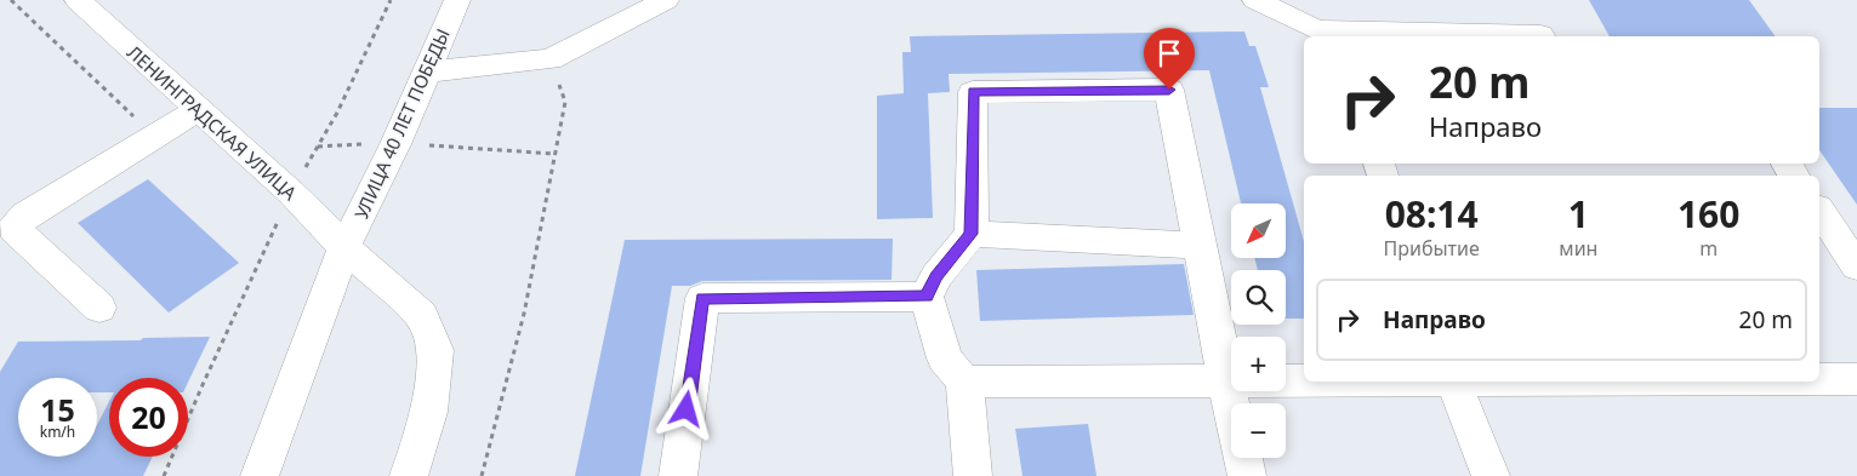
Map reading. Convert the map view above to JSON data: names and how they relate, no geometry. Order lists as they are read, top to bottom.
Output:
{
  "streets": {
    "street": ["ЛЕНИНГРАДСКАЯ УЛИЦА", "УЛИЦА 40 ЛЕТ ПОБЕДЫ"]
  },
  "crossings": [
    ["ЛЕНИНГРАДСКАЯ УЛИЦА", "УЛИЦА 40 ЛЕТ ПОБЕДЫ"]
  ],
  "north": "bottom left",
  "page": {
    "turn": ["20 m", "Направо"],
    "eta": [
      "08:14",
      "Прибытие",
      "1",
      "мин",
      "160",
      "m"
    ],
    "map_buttons": ["+", "−"],
    "list": [
      {
        "name": "Направо",
        "value": "20 m"
      }
    ],
    "speed": "15 km/h",
    "limit": "20"
  }
}
